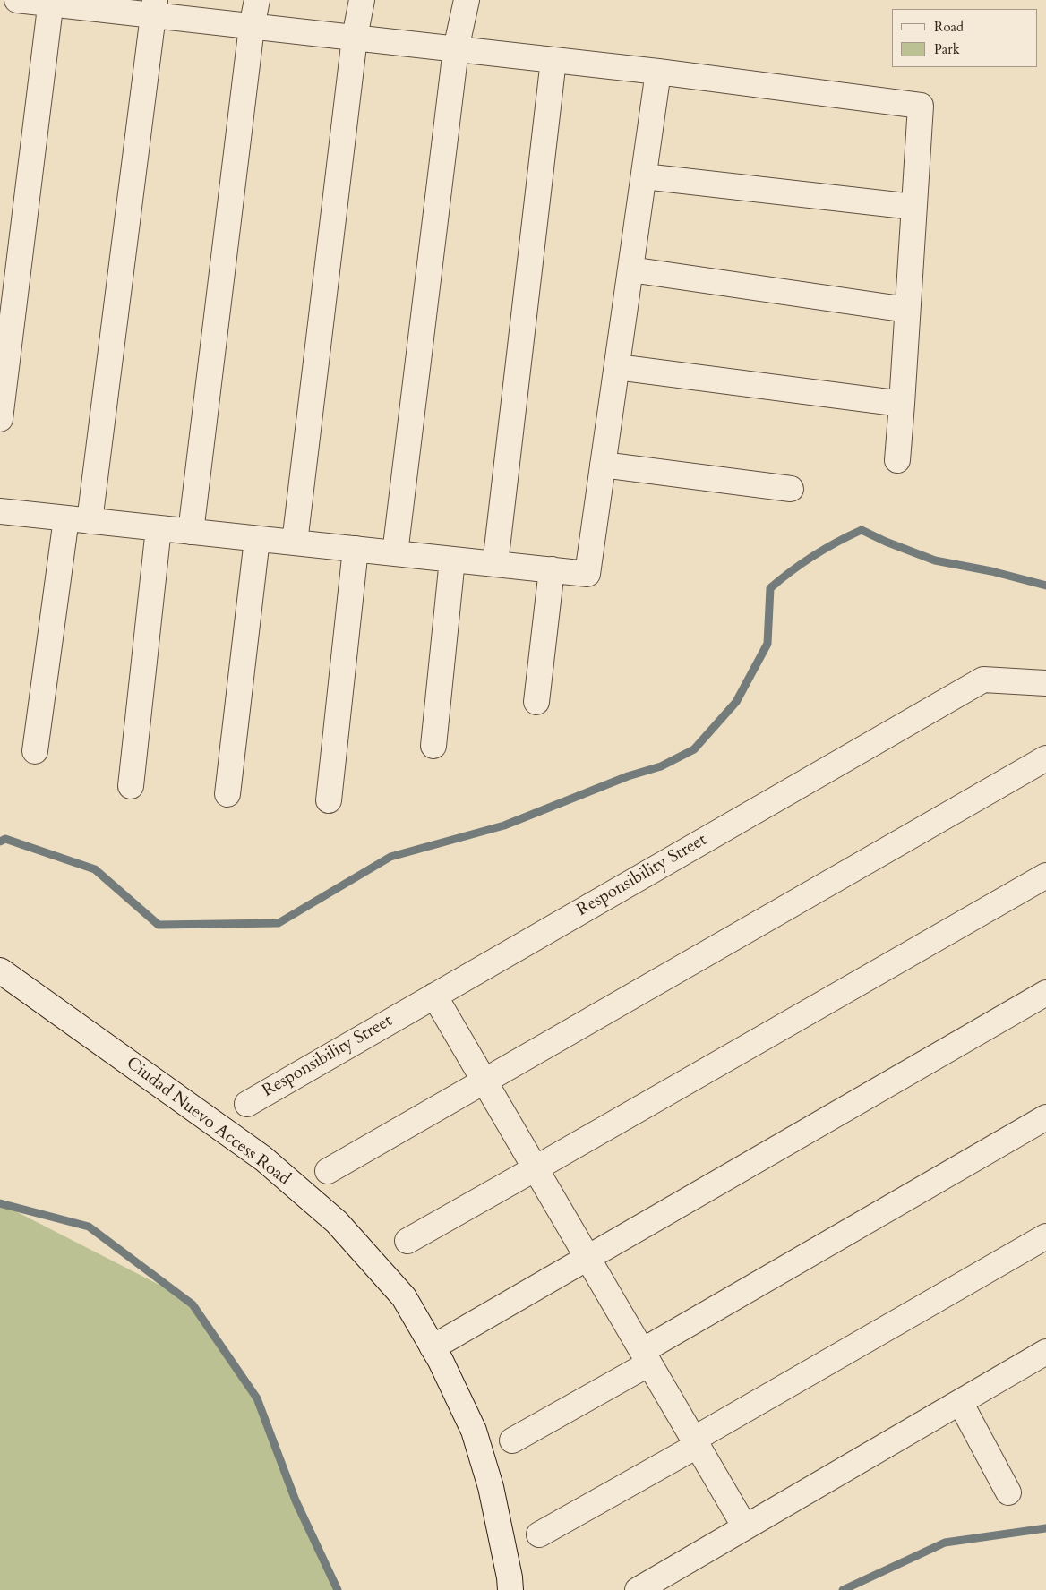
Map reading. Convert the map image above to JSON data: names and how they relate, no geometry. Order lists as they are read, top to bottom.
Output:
{
  "streets": {
    "street": ["Responsibility Street", "Ciudad Nuevo Access Road"]
  },
  "legend": ["Road", "Park"]
}
